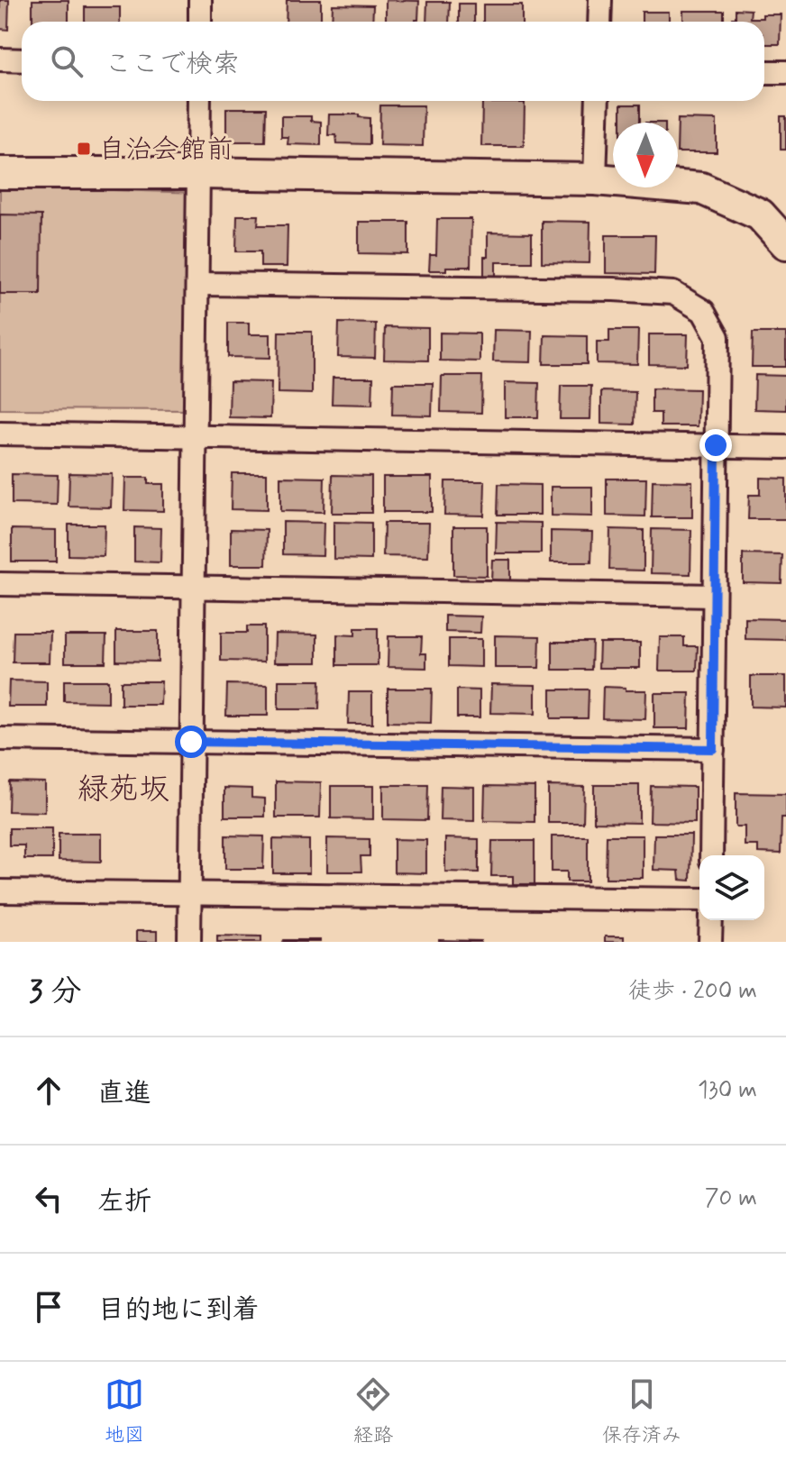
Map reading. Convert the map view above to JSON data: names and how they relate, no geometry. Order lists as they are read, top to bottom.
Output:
{
  "districts": ["緑苑坂"],
  "places": {
    "transit": ["自治会館前"]
  },
  "north": "bottom",
  "page": {
    "search": "ここで検索",
    "heading": ["3 分", "徒歩 · 200 m"],
    "list": [
      ["直進", "130 m"],
      ["左折", "70 m"],
      "目的地に到着"
    ],
    "nav": ["地図", "経路", "保存済み"]
  }
}
